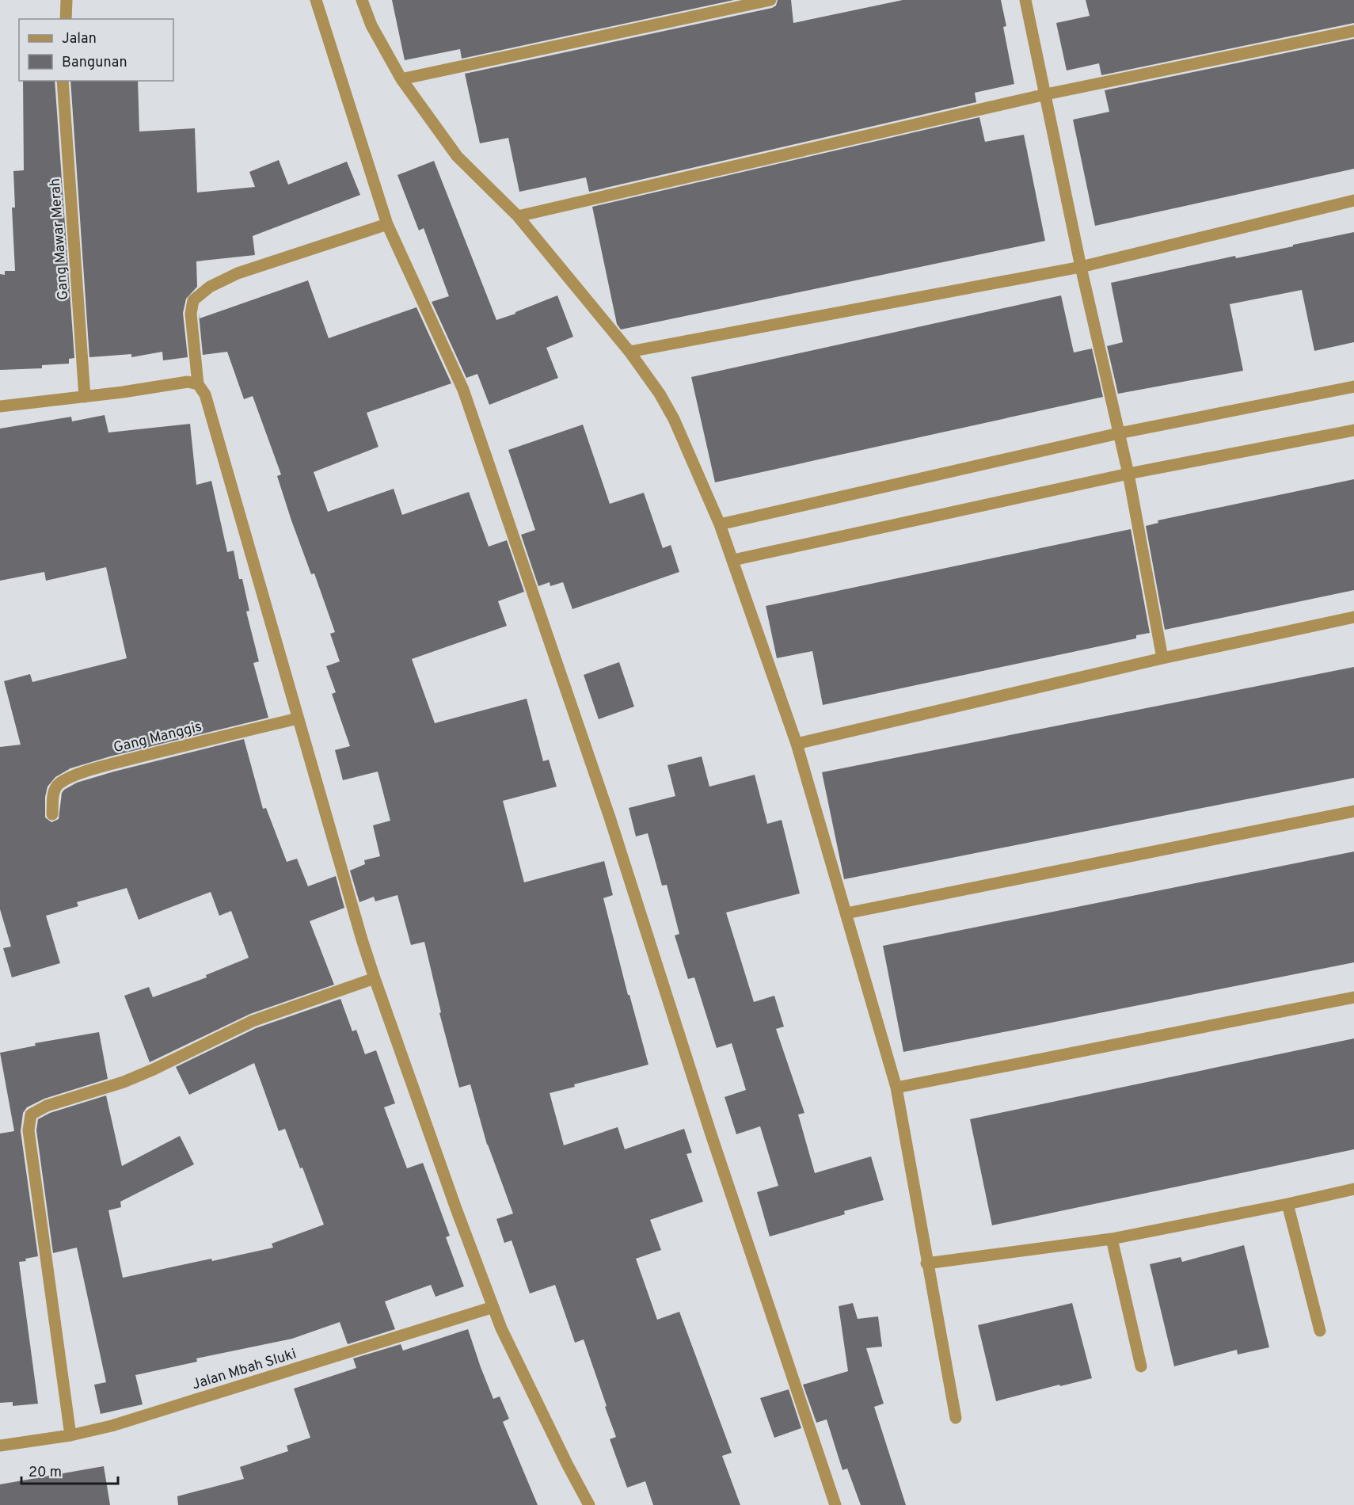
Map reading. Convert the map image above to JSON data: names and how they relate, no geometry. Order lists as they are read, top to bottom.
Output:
{
  "streets": {
    "street": ["Gang Mawar Merah", "Gang Manggis", "Jalan Mbah Sluki"]
  },
  "legend": ["Jalan", "Bangunan"],
  "scale_bar": "20 m"
}
